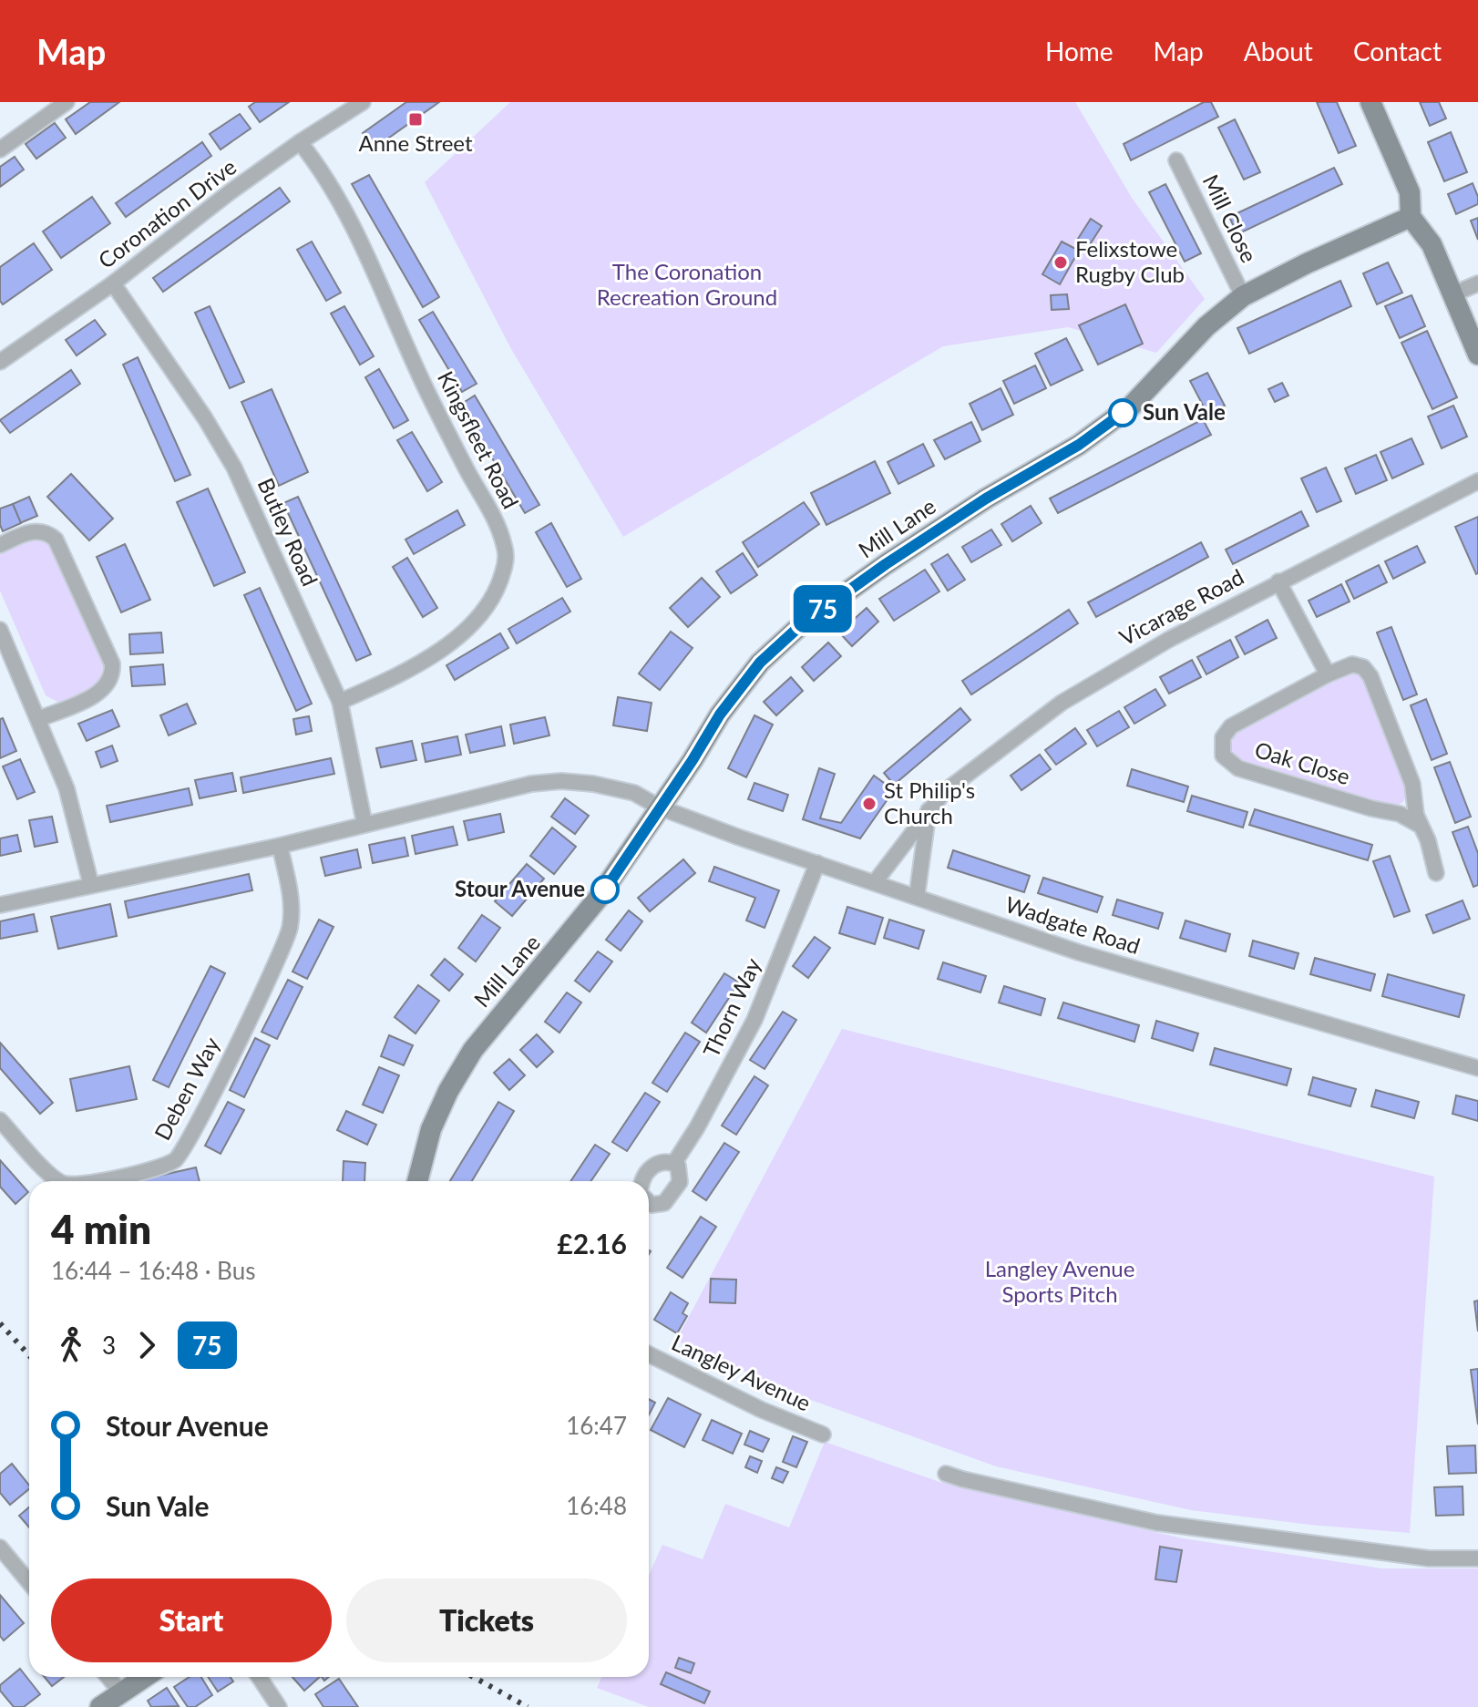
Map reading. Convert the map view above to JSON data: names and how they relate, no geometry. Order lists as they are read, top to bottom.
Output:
{
  "streets": {
    "street": [
      "Coronation Drive",
      "Mill Close",
      "Kingsfleet Road",
      "Mill Lane",
      "Butley Road",
      "Vicarage Road",
      "Oak Close",
      "Wadgate Road",
      "Thorn Way",
      "Deben Way",
      "Langley Avenue"
    ]
  },
  "crossings": [
    ["Coronation Drive", "Kingsfleet Road"],
    ["Coronation Drive", "Butley Road"],
    ["Mill Close", "Mill Lane"],
    ["Kingsfleet Road", "Butley Road"],
    ["Mill Lane", "Wadgate Road"],
    ["Vicarage Road", "Wadgate Road"],
    ["Wadgate Road", "Thorn Way"]
  ],
  "parks": ["The Coronation Recreation Ground", "Langley Avenue Sports Pitch"],
  "places": {
    "transit": ["Anne Street"],
    "other": [
      "Felixstowe Rugby Club",
      "Sun Vale",
      "St Philip's Church",
      "Stour Avenue"
    ]
  },
  "lines": ["bus line 75"],
  "page": {
    "header": "Map",
    "nav": [
      "Home",
      "Map",
      "About",
      "Contact"
    ],
    "on_map": "75",
    "heading": ["4 min", "16:44 – 16:48 · Bus", "£2.16"],
    "legs": ["3", "75"],
    "list": [
      {
        "name": "Stour Avenue",
        "value": "16:47"
      },
      {
        "name": "Sun Vale",
        "value": "16:48"
      }
    ],
    "buttons": ["Start", "Tickets"]
  }
}
